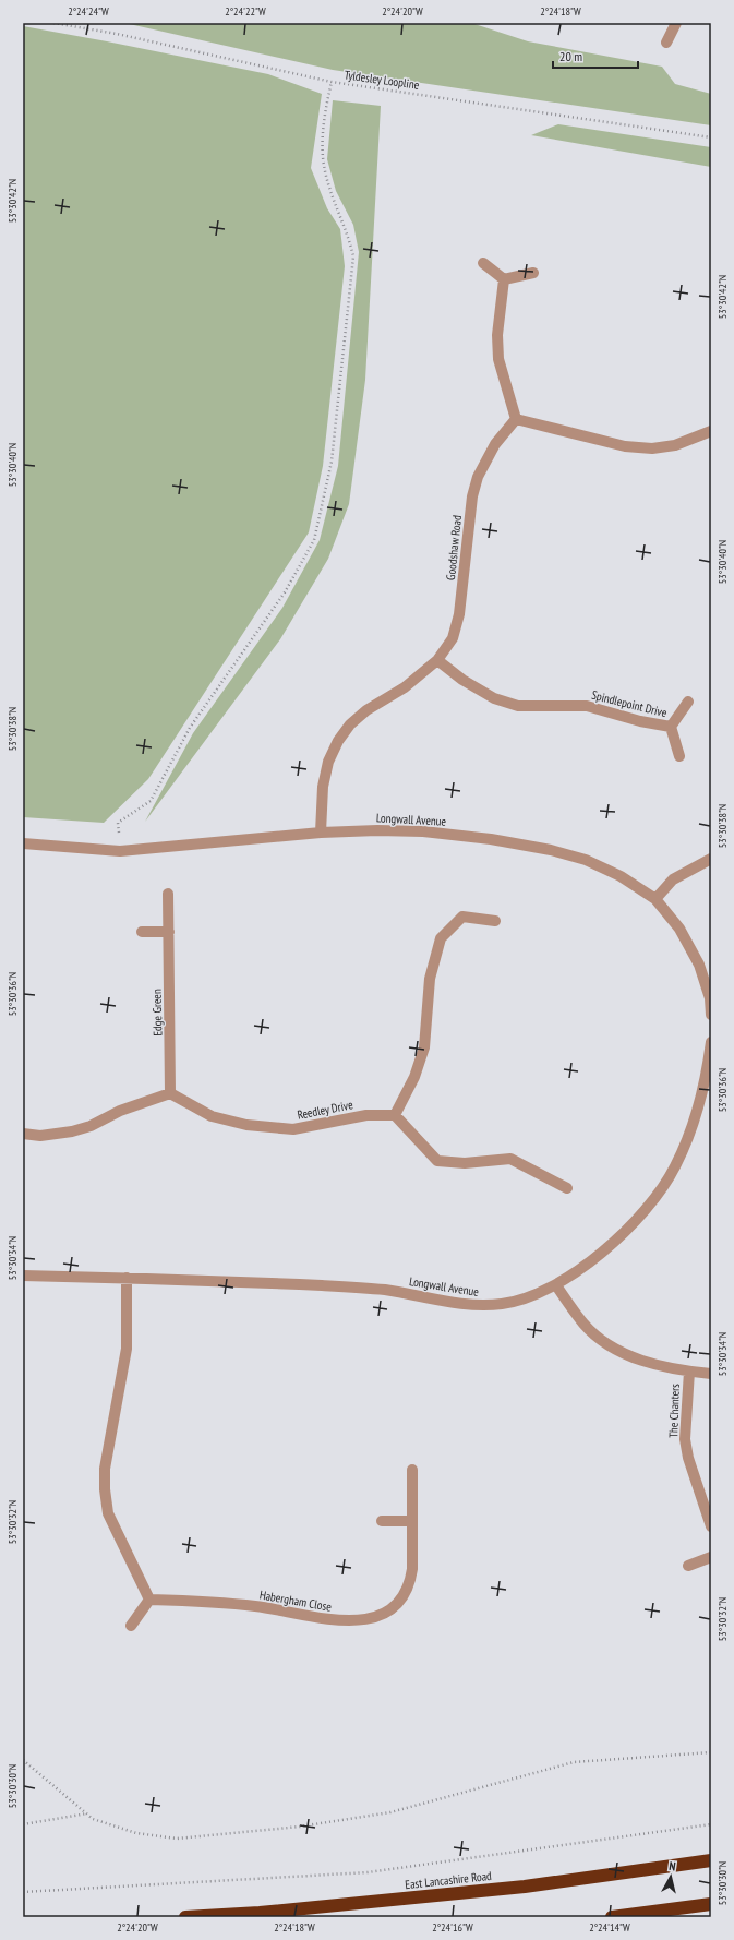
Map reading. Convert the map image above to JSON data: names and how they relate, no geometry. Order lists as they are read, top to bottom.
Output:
{
  "streets": {
    "highway": ["East Lancashire Road"],
    "street": [
      "Goodshaw Road",
      "Spindlepoint Drive",
      "Longwall Avenue",
      "Edge Green",
      "Reedley Drive",
      "The Chanters",
      "Habergham Close"
    ],
    "path": ["Tyldesley Loopline"]
  },
  "crossings": [
    ["Goodshaw Road", "Spindlepoint Drive"],
    ["Goodshaw Road", "Longwall Avenue"],
    ["Edge Green", "Reedley Drive"]
  ],
  "scale_bar": "20 m",
  "north": "top",
  "coordinates": [
    "2°24'24\"W",
    "2°24'22\"W",
    "2°24'20\"W",
    "2°24'18\"W",
    "53°30'42\"N",
    "53°30'40\"N",
    "53°30'38\"N",
    "53°30'36\"N",
    "53°30'34\"N",
    "53°30'32\"N",
    "53°30'30\"N",
    "2°24'16\"W",
    "2°24'14\"W"
  ]
}
